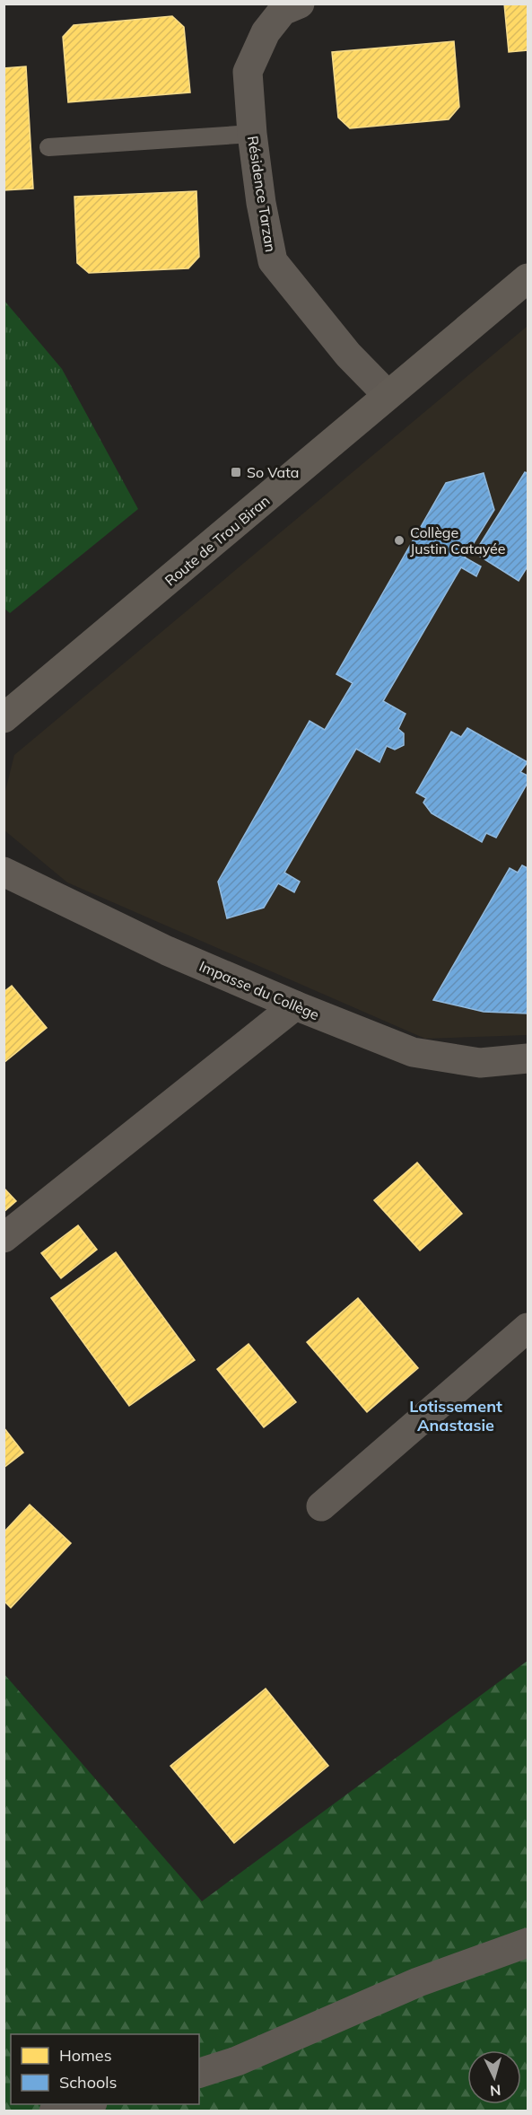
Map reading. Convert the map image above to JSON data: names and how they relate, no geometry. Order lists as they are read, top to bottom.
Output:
{
  "streets": {
    "main road": ["Route de Trou Biran"],
    "street": ["Résidence Tarzan", "Impasse du Collège"]
  },
  "crossings": [
    ["Résidence Tarzan", "Route de Trou Biran"]
  ],
  "districts": ["Lotissement Anastasie"],
  "places": {
    "transit": ["So Vata"],
    "other": ["Collège Justin Catayée"]
  },
  "legend": ["Homes", "Schools"],
  "north": "bottom"
}
